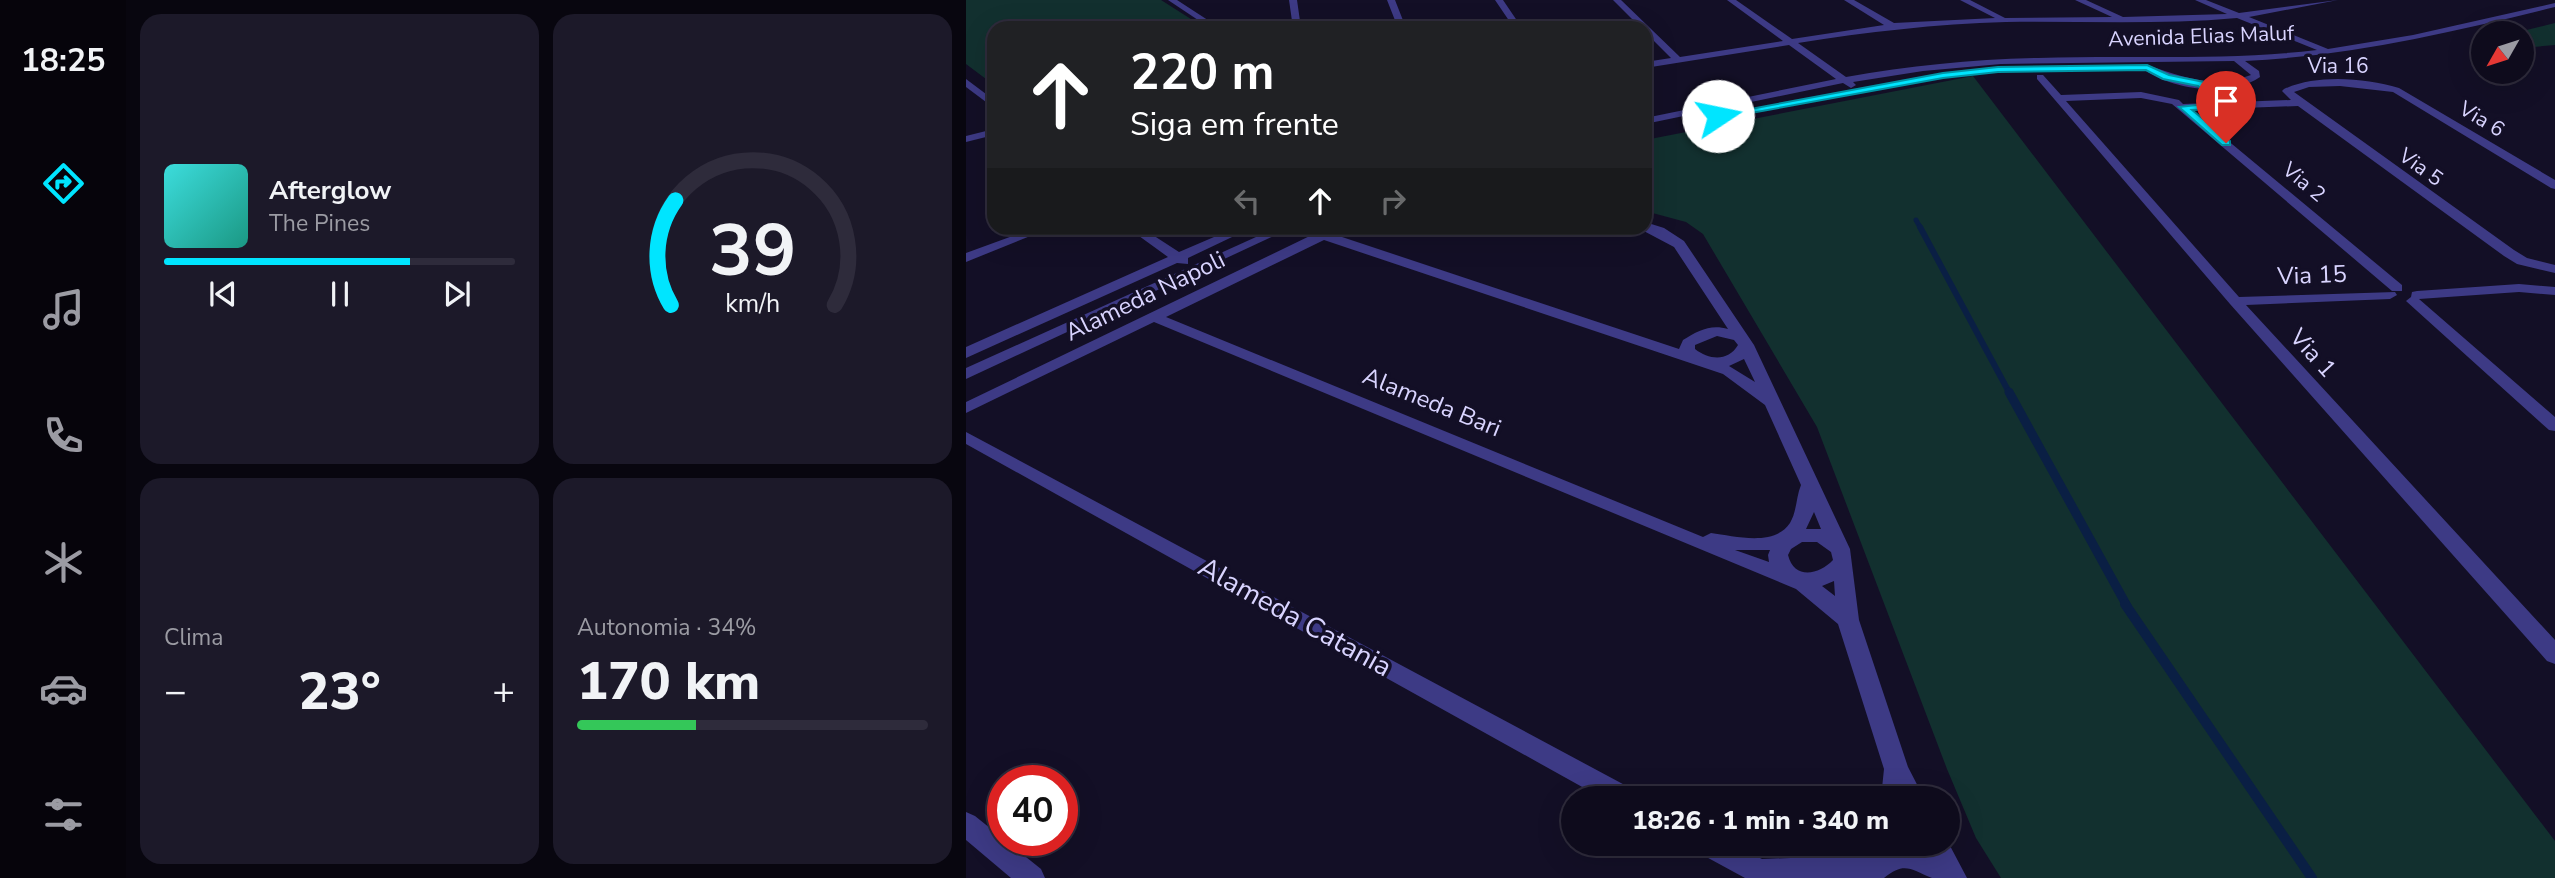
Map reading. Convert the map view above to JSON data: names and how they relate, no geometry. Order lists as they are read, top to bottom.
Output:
{
  "streets": {
    "street": [
      "Avenida Elias Maluf",
      "Via 16",
      "Via 6",
      "Via 5",
      "Via 2",
      "Via 15",
      "Alameda Napoli",
      "Via 1",
      "Alameda Bari",
      "Alameda Catania"
    ]
  },
  "crossings": [
    ["Via 16", "Via 6"],
    ["Via 16", "Via 5"],
    ["Via 2", "Via 15"],
    ["Via 15", "Via 1"],
    ["Alameda Napoli", "Alameda Bari"]
  ],
  "north": "bottom left",
  "page": {
    "tabs": "18:25",
    "turn": ["220 m", "Siga em frente"],
    "song": ["Afterglow", "The Pines"],
    "tile": [
      "Clima",
      ["Autonomia · 34%", "170 km"]
    ],
    "heat": ["−", "23°", "+"],
    "limit": "40",
    "trip": "18:26 · 1 min · 340 m",
    "gauge": ["39", "km/h"]
  }
}
